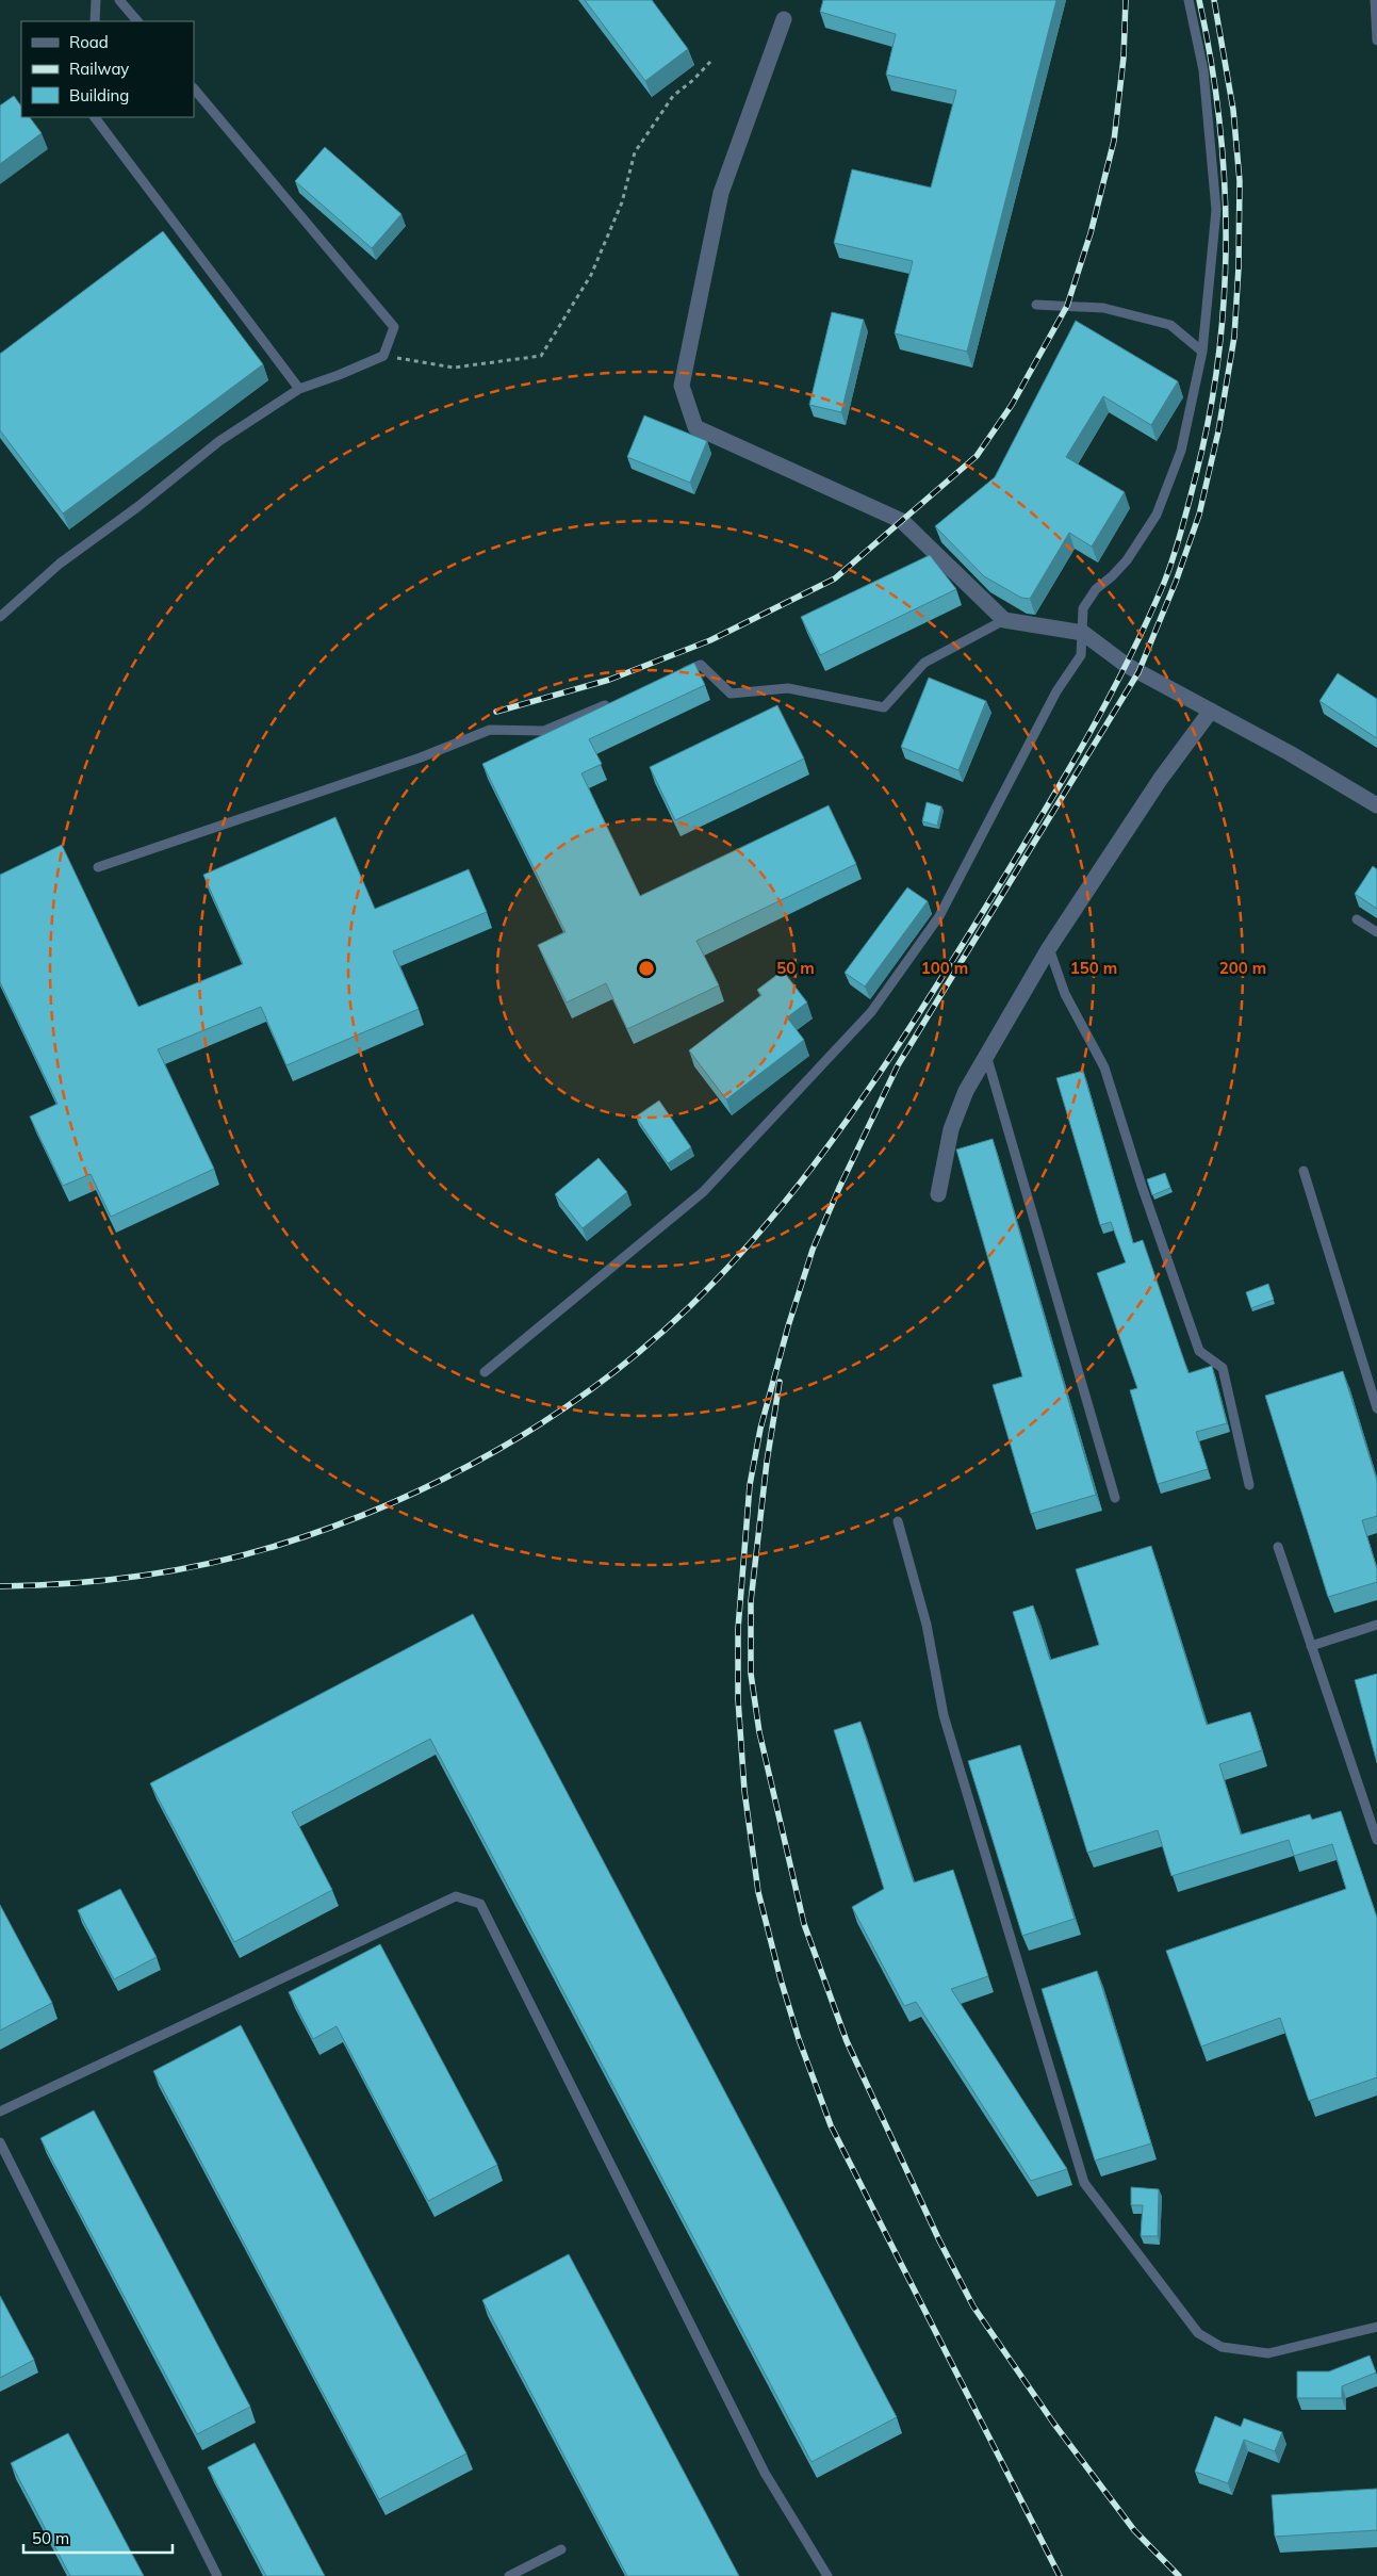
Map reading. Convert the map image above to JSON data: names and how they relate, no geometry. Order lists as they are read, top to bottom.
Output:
{
  "legend": ["Road", "Railway", "Building"],
  "scale_bar": "50 m",
  "rings": [
    "50 m",
    "100 m",
    "150 m",
    "200 m"
  ]
}
